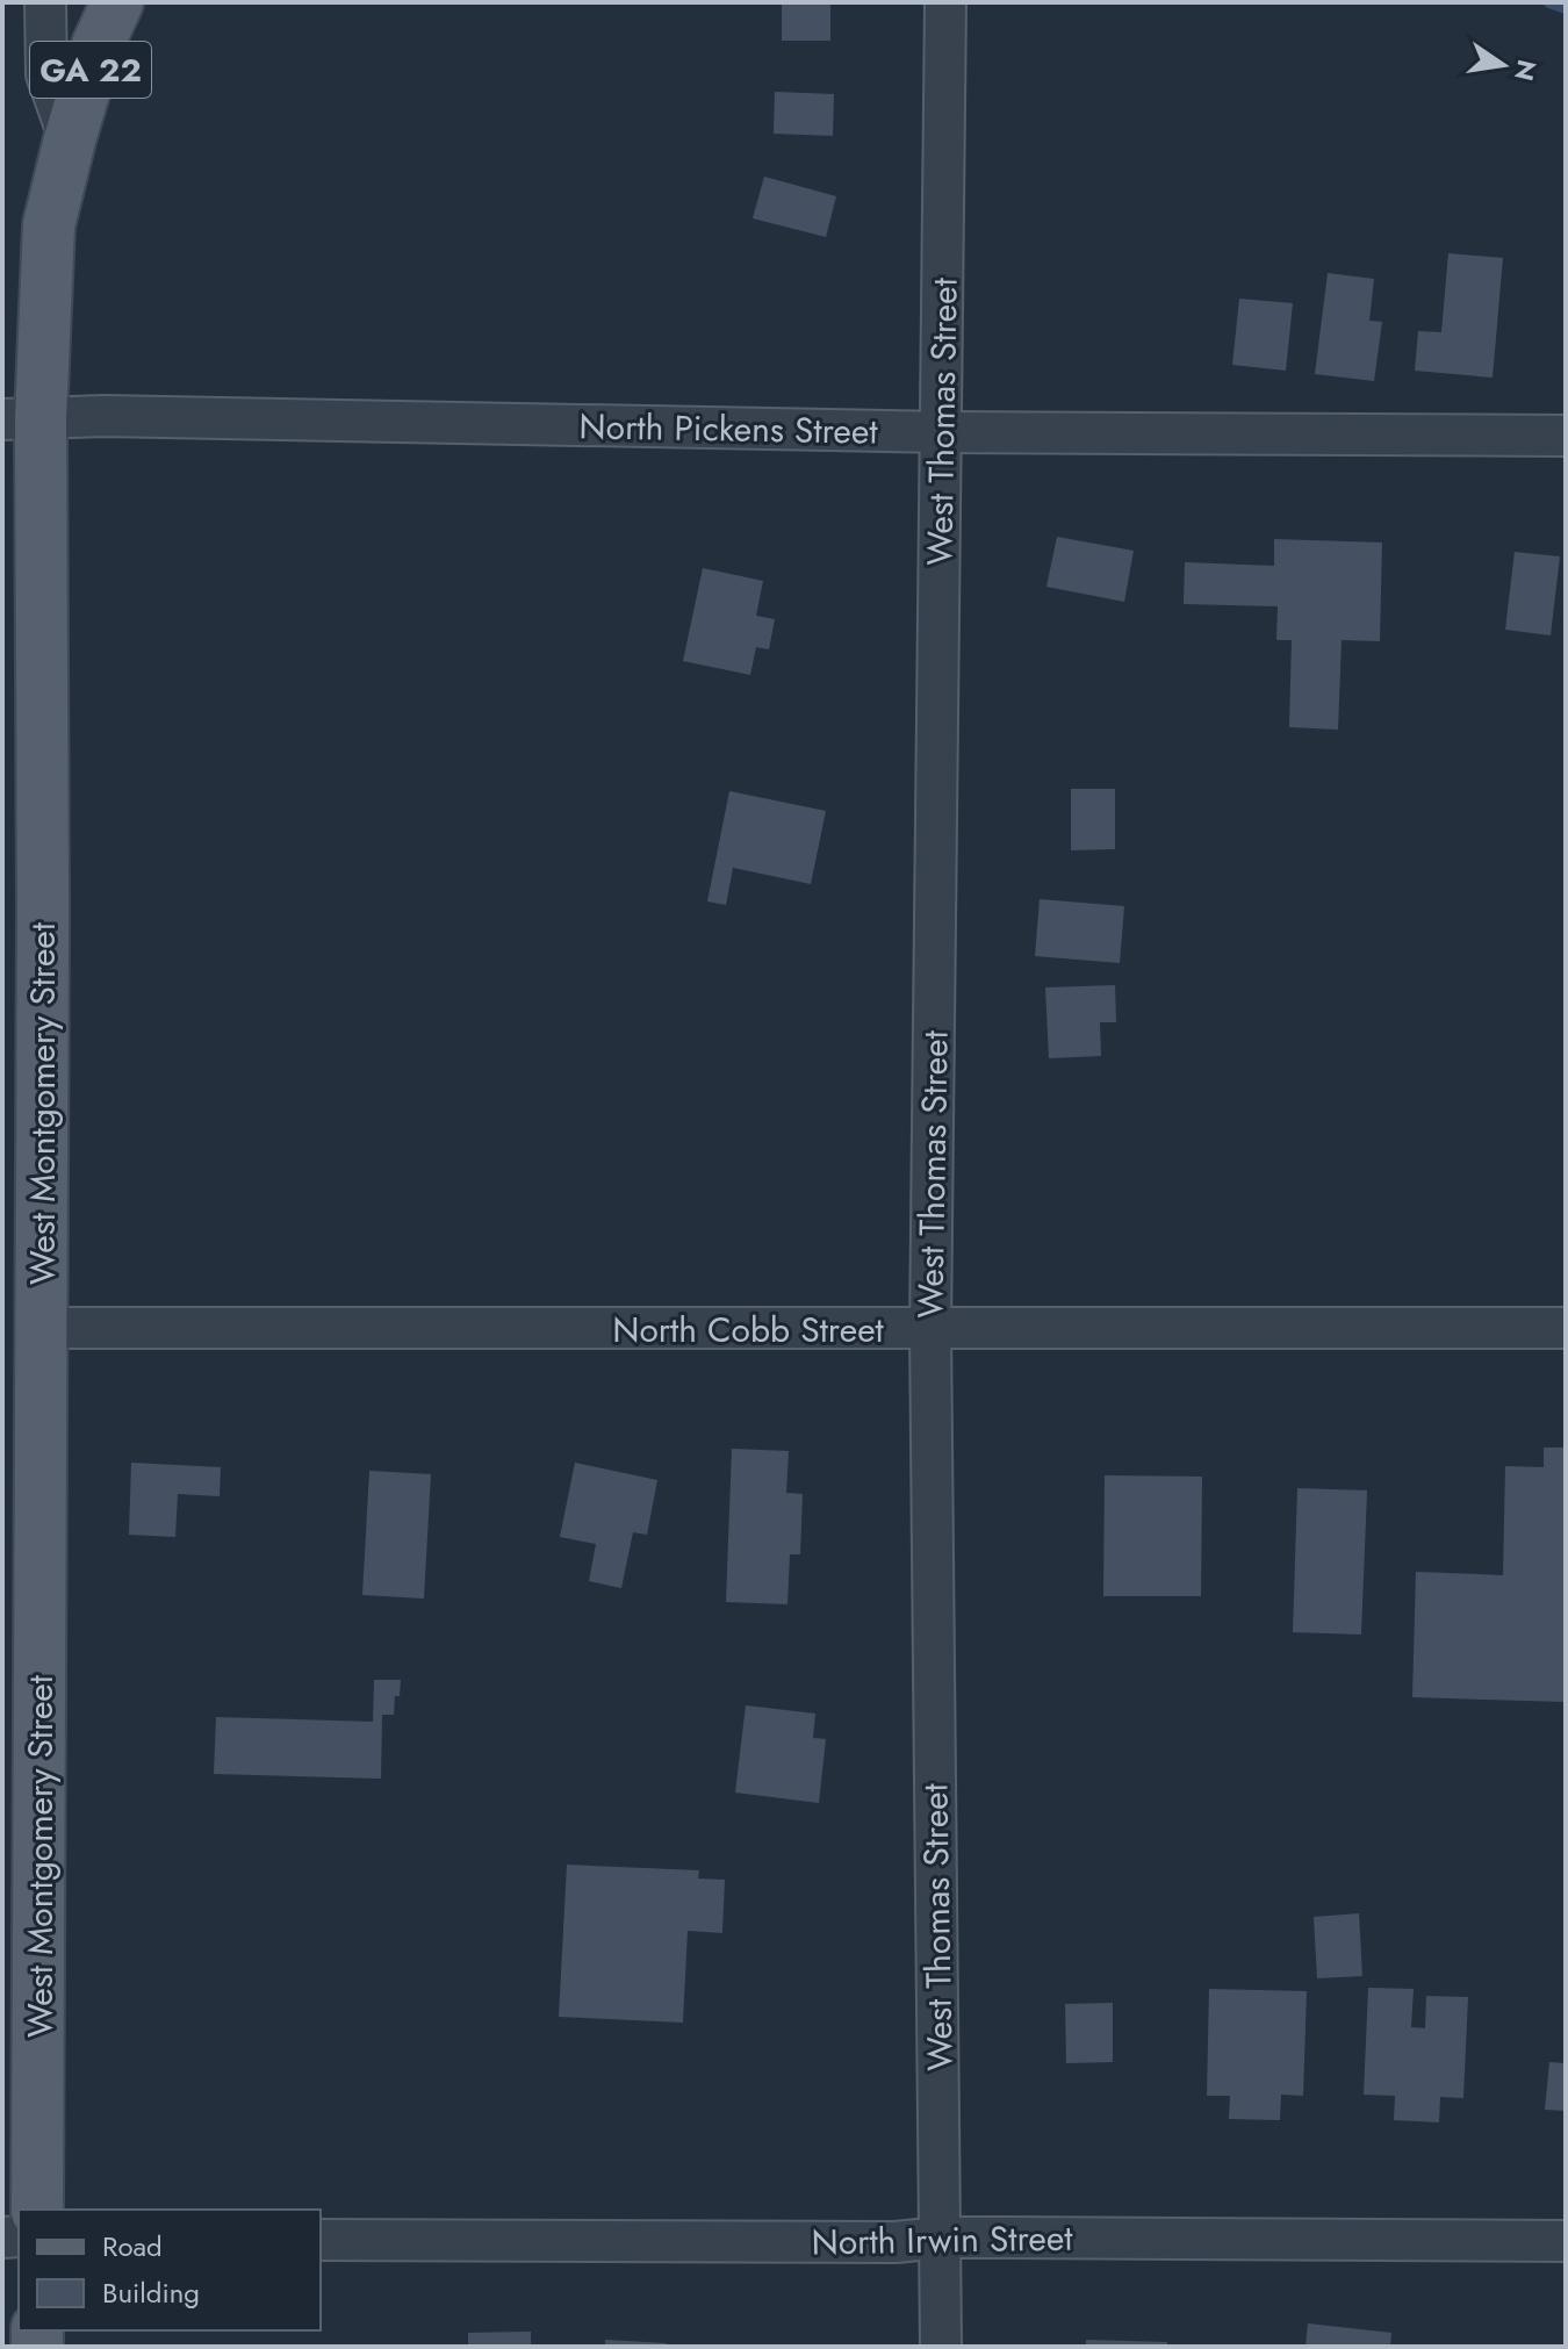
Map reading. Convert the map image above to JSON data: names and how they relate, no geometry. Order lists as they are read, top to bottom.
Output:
{
  "streets": {
    "main road": ["GA 22", "West Montgomery Street"],
    "street": [
      "West Thomas Street",
      "North Pickens Street",
      "North Cobb Street",
      "North Irwin Street"
    ]
  },
  "crossings": [
    ["GA 22", "West Montgomery Street"],
    ["West Thomas Street", "North Pickens Street"],
    ["West Thomas Street", "North Cobb Street"],
    ["West Thomas Street", "North Irwin Street"],
    ["North Pickens Street", "West Montgomery Street"],
    ["West Montgomery Street", "North Cobb Street"]
  ],
  "legend": ["Road", "Building"],
  "north": "right"
}
